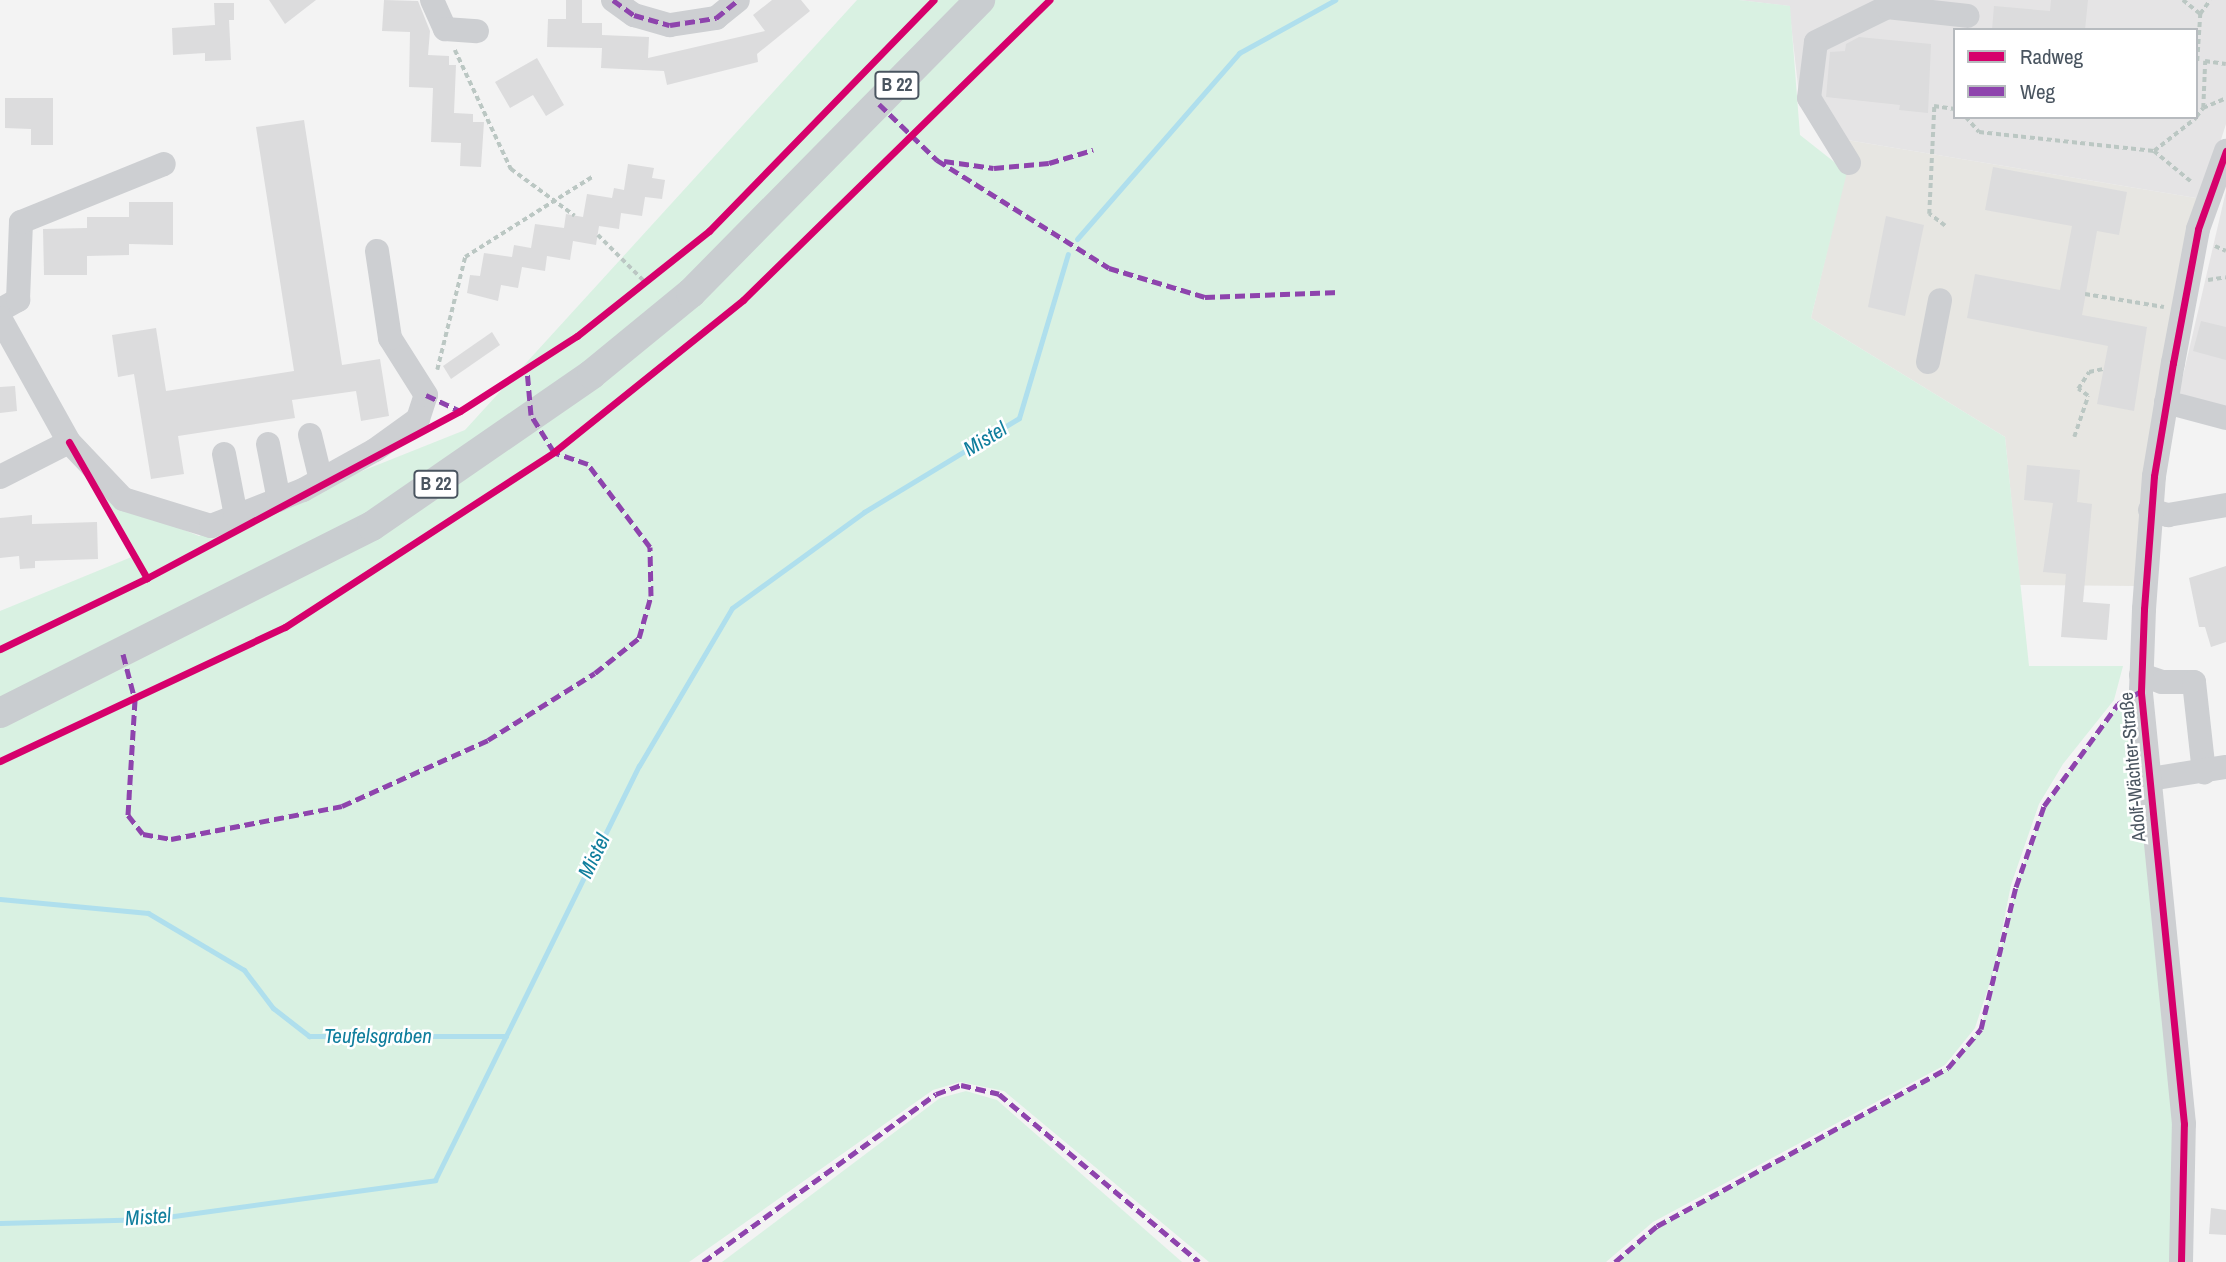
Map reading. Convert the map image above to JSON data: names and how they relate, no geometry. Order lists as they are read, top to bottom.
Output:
{
  "streets": {
    "main road": ["B 22"],
    "street": ["Adolf-Wächter-Straße"]
  },
  "water": ["Mistel", "Teufelsgraben"],
  "legend": ["Radweg", "Weg"]
}
